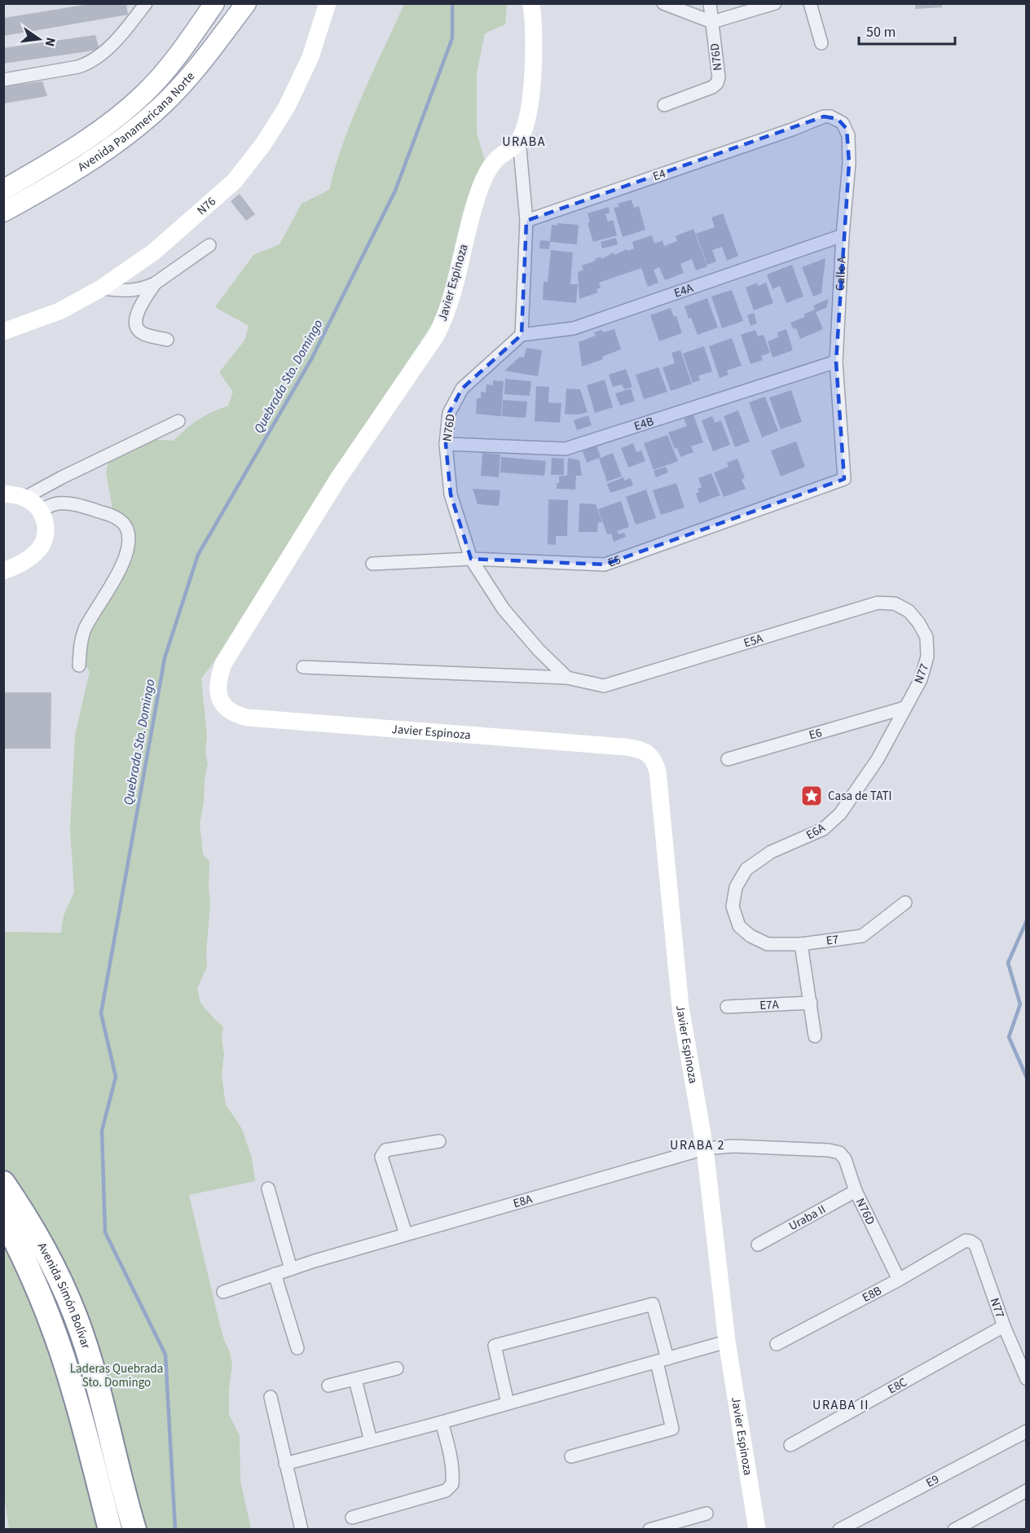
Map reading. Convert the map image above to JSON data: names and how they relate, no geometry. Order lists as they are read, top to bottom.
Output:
{
  "streets": {
    "highway": ["Avenida Simón Bolívar"],
    "main road": ["Avenida Panamericana Norte"],
    "street": [
      "N76D",
      "E4",
      "N76",
      "Calle A",
      "Javier Espinoza",
      "E4A",
      "E4B",
      "E5",
      "E5A",
      "N77",
      "E6",
      "E6A",
      "E7",
      "E7A",
      "E8A",
      "Uraba II",
      "E8B",
      "E8C",
      "E9"
    ]
  },
  "crossings": [
    ["N76D", "E4A"],
    ["N76D", "E4B"],
    ["N76D", "E5"],
    ["N76D", "E5A"],
    ["N76D", "E8A"],
    ["N76D", "Uraba II"],
    ["N76D", "E8B"],
    ["E4", "Calle A"],
    ["Calle A", "E4A"],
    ["Calle A", "E4B"],
    ["Calle A", "E5"],
    ["Javier Espinoza", "E8A"],
    ["E5A", "N77"],
    ["N77", "E6"],
    ["N77", "E6A"],
    ["N77", "E8B"],
    ["N77", "E8C"],
    ["E6", "E6A"],
    ["E6A", "E7"]
  ],
  "districts": ["URABA", "URABA 2", "URABA II"],
  "water": ["Quebrada Sto. Domingo"],
  "parks": ["Laderas Quebrada Sto. Domingo"],
  "places": {
    "place": ["Casa de TATI"]
  },
  "scale_bar": "50 m",
  "north": "right"
}
